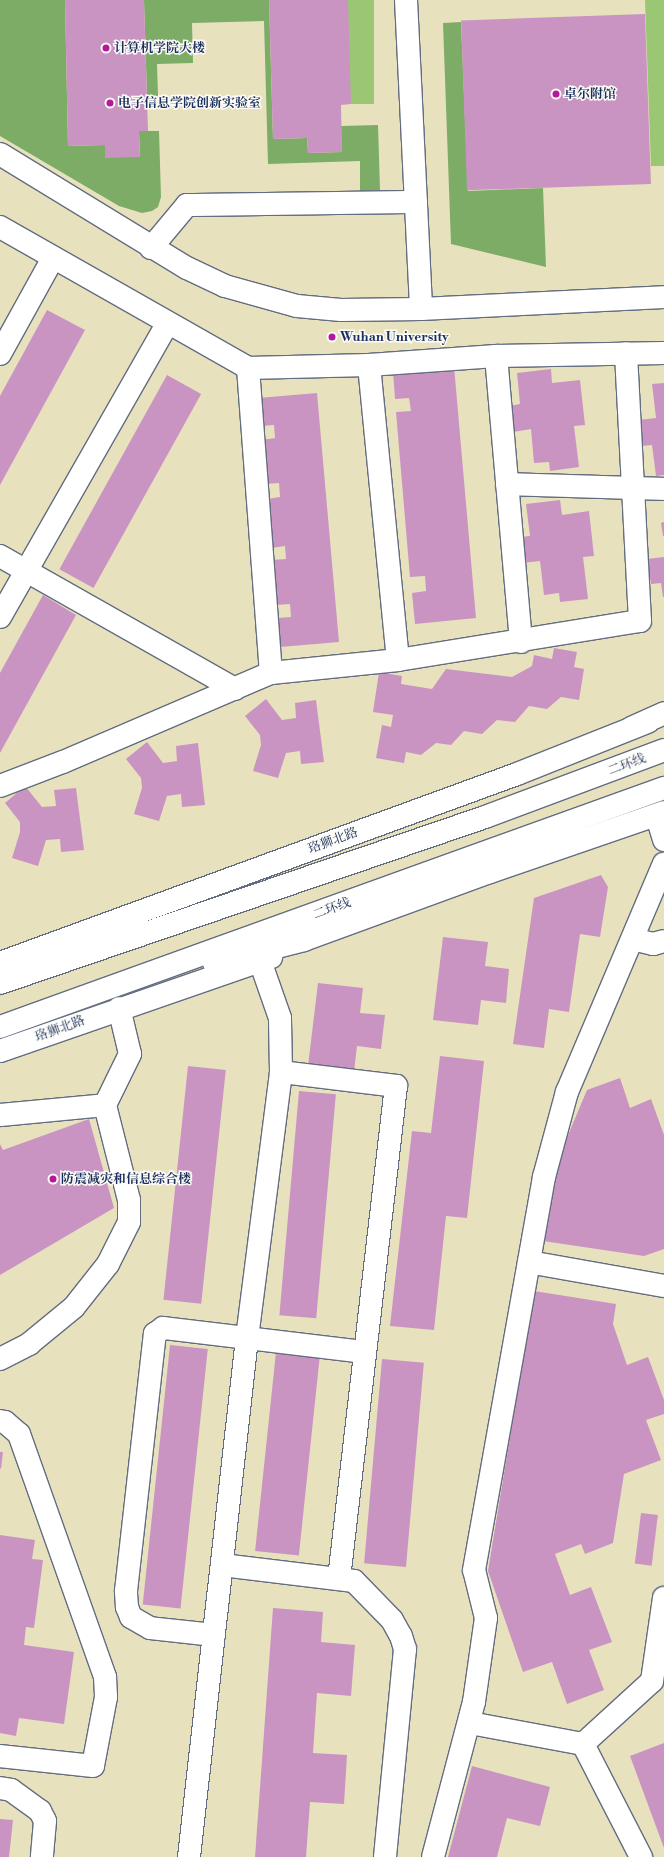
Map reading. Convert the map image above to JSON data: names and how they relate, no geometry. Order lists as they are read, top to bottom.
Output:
{
  "streets": {
    "main road": ["二环线", "珞狮北路"]
  },
  "places": [
    "计算机学院大楼",
    "卓尔附馆",
    "电子信息学院创新实验室",
    "Wuhan University",
    "防震减灾和信息综合楼"
  ]
}
